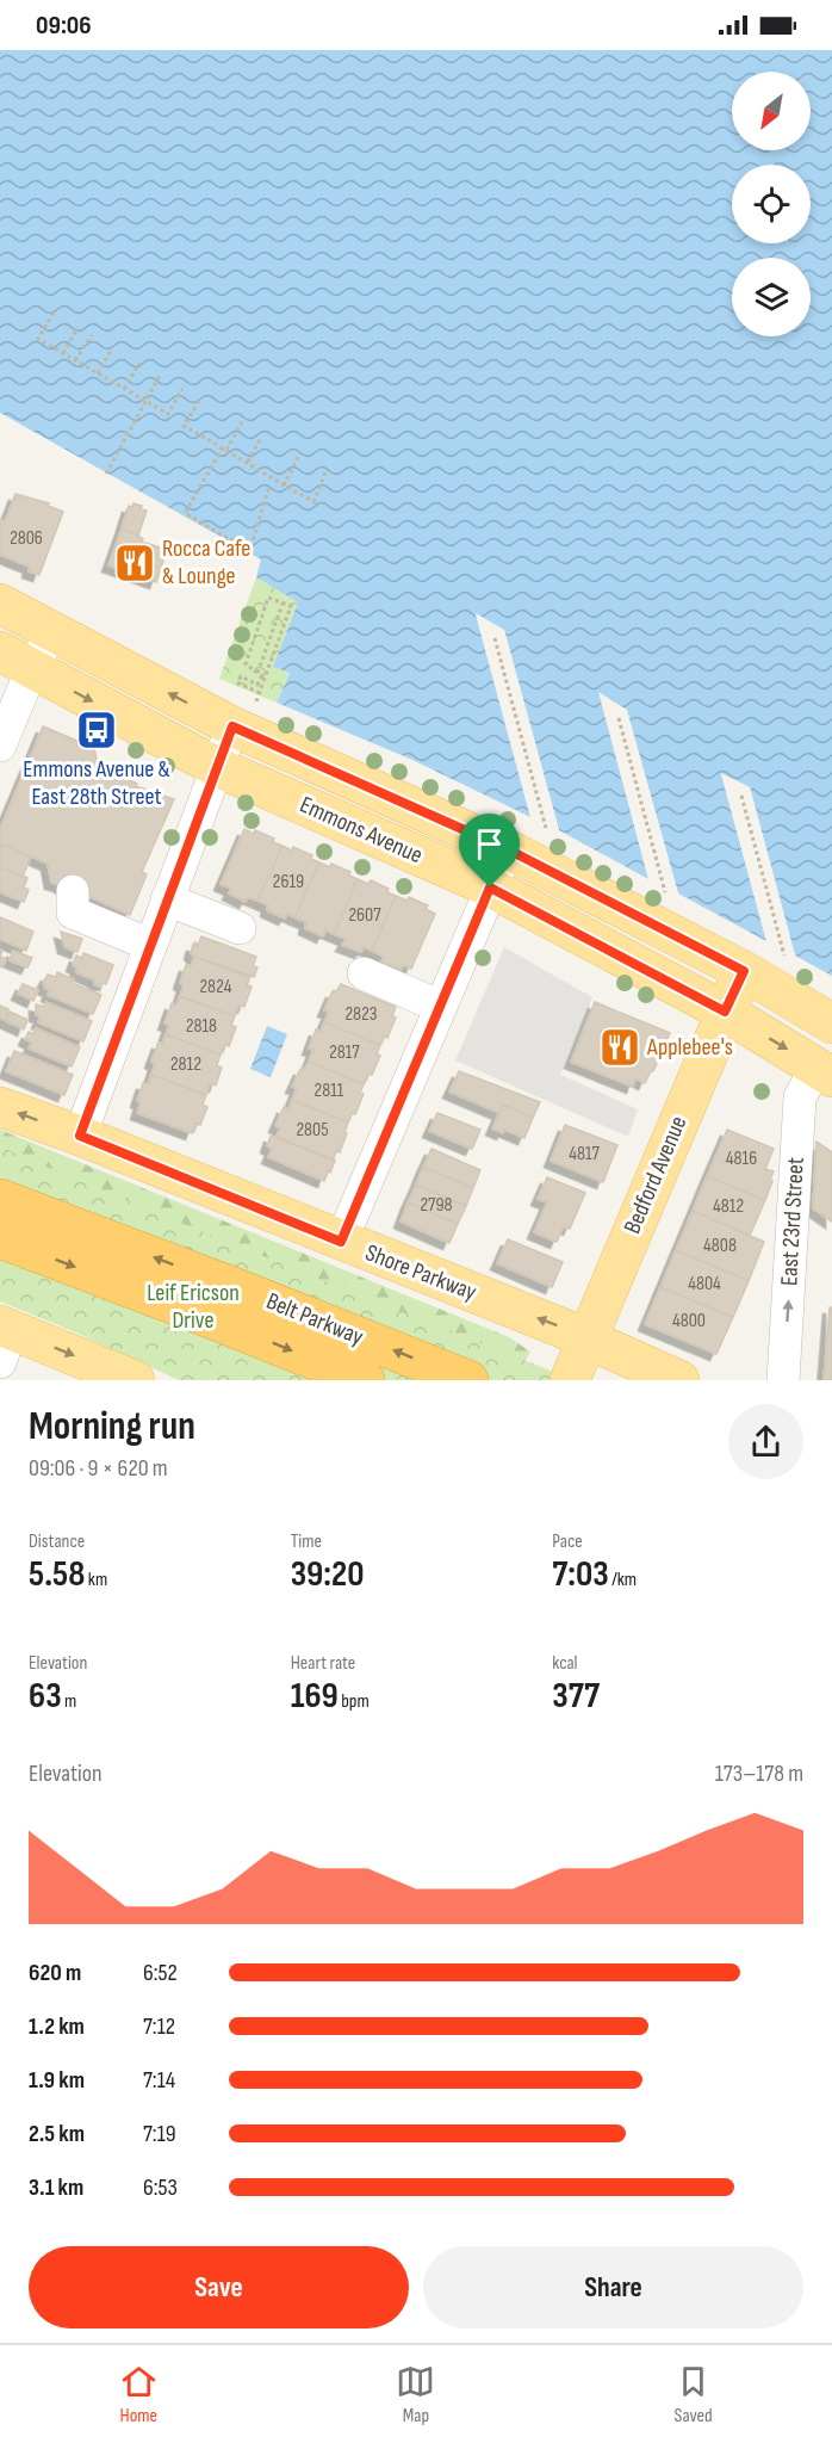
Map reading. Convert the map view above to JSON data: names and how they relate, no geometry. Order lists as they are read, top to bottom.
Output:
{
  "streets": {
    "highway": ["Belt Parkway"],
    "main road": ["Emmons Avenue", "Bedford Avenue", "Shore Parkway"],
    "street": ["East 23rd Street"]
  },
  "crossings": [
    ["Emmons Avenue", "Bedford Avenue"],
    ["Emmons Avenue", "East 23rd Street"],
    ["Bedford Avenue", "Shore Parkway"]
  ],
  "one_way": ["East 23rd Street", "Shore Parkway"],
  "parks": ["Leif Ericson Drive"],
  "places": {
    "restaurant": ["Rocca Cafe & Lounge", "Applebee's"],
    "bus stop": ["Emmons Avenue & East 28th Street"]
  },
  "house_numbers": [
    "2806",
    "2619",
    "2607",
    "2824",
    "2823",
    "2818",
    "2817",
    "2812",
    "2811",
    "2805",
    "4817",
    "4816",
    "2798",
    "4812",
    "4808",
    "4804",
    "4800"
  ],
  "north": "bottom left",
  "page": {
    "status": "09:06",
    "heading": ["Morning run", "09:06 · 9 × 620 m"],
    "stats": [
      ["Distance", "5.58 km"],
      ["Time", "39:20"],
      ["Pace", "7:03 /km"],
      ["Elevation", "63 m"],
      ["Heart rate", "169 bpm"],
      ["kcal", "377"]
    ],
    "chart": ["Elevation", "173–178 m"],
    "list": [
      {
        "name": "620 m",
        "note": "6:52"
      },
      {
        "name": "1.2 km",
        "note": "7:12"
      },
      {
        "name": "1.9 km",
        "note": "7:14"
      },
      {
        "name": "2.5 km",
        "note": "7:19"
      },
      {
        "name": "3.1 km",
        "note": "6:53"
      }
    ],
    "buttons": ["Save", "Share"],
    "tabs": ["Home", "Map", "Saved"]
  }
}
